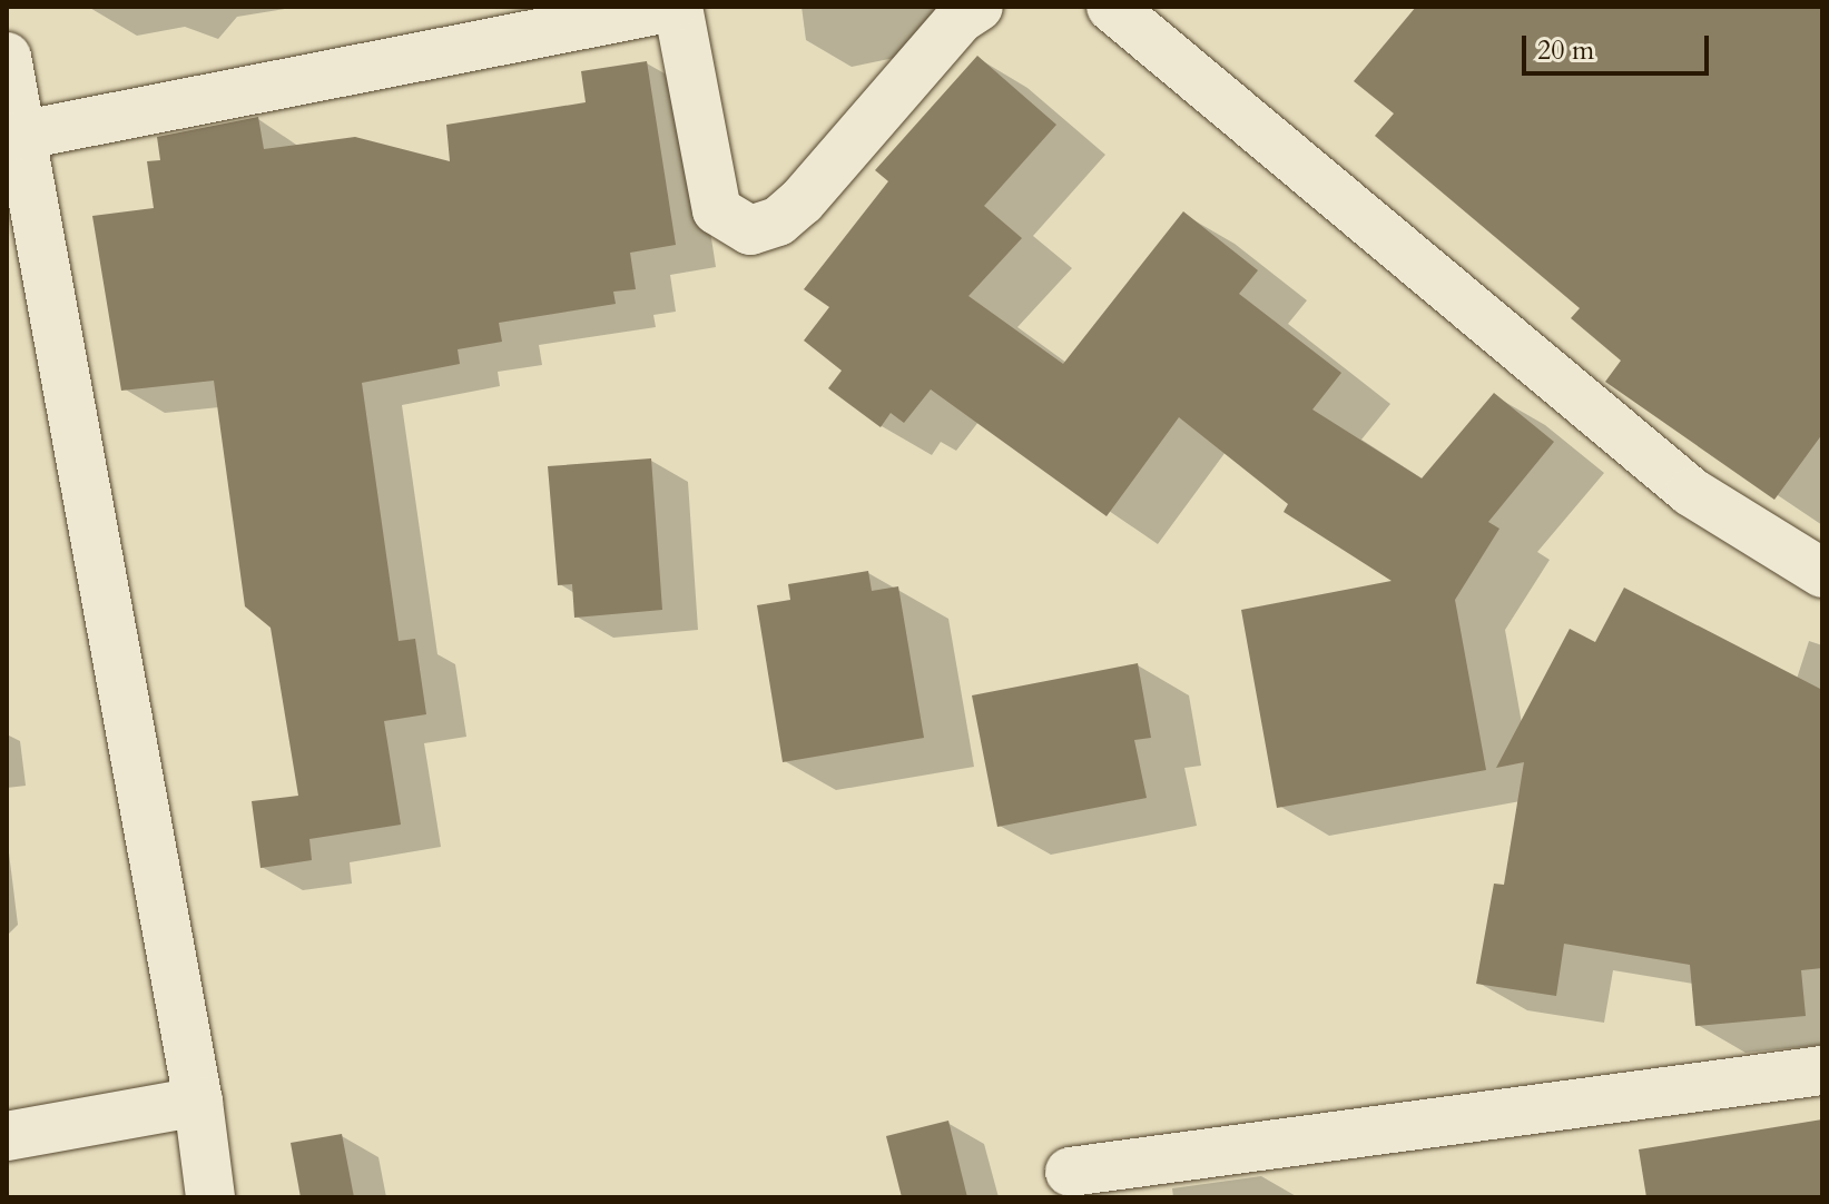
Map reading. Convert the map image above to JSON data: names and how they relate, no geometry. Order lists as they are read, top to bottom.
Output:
{
  "scale_bar": "20 m"
}
